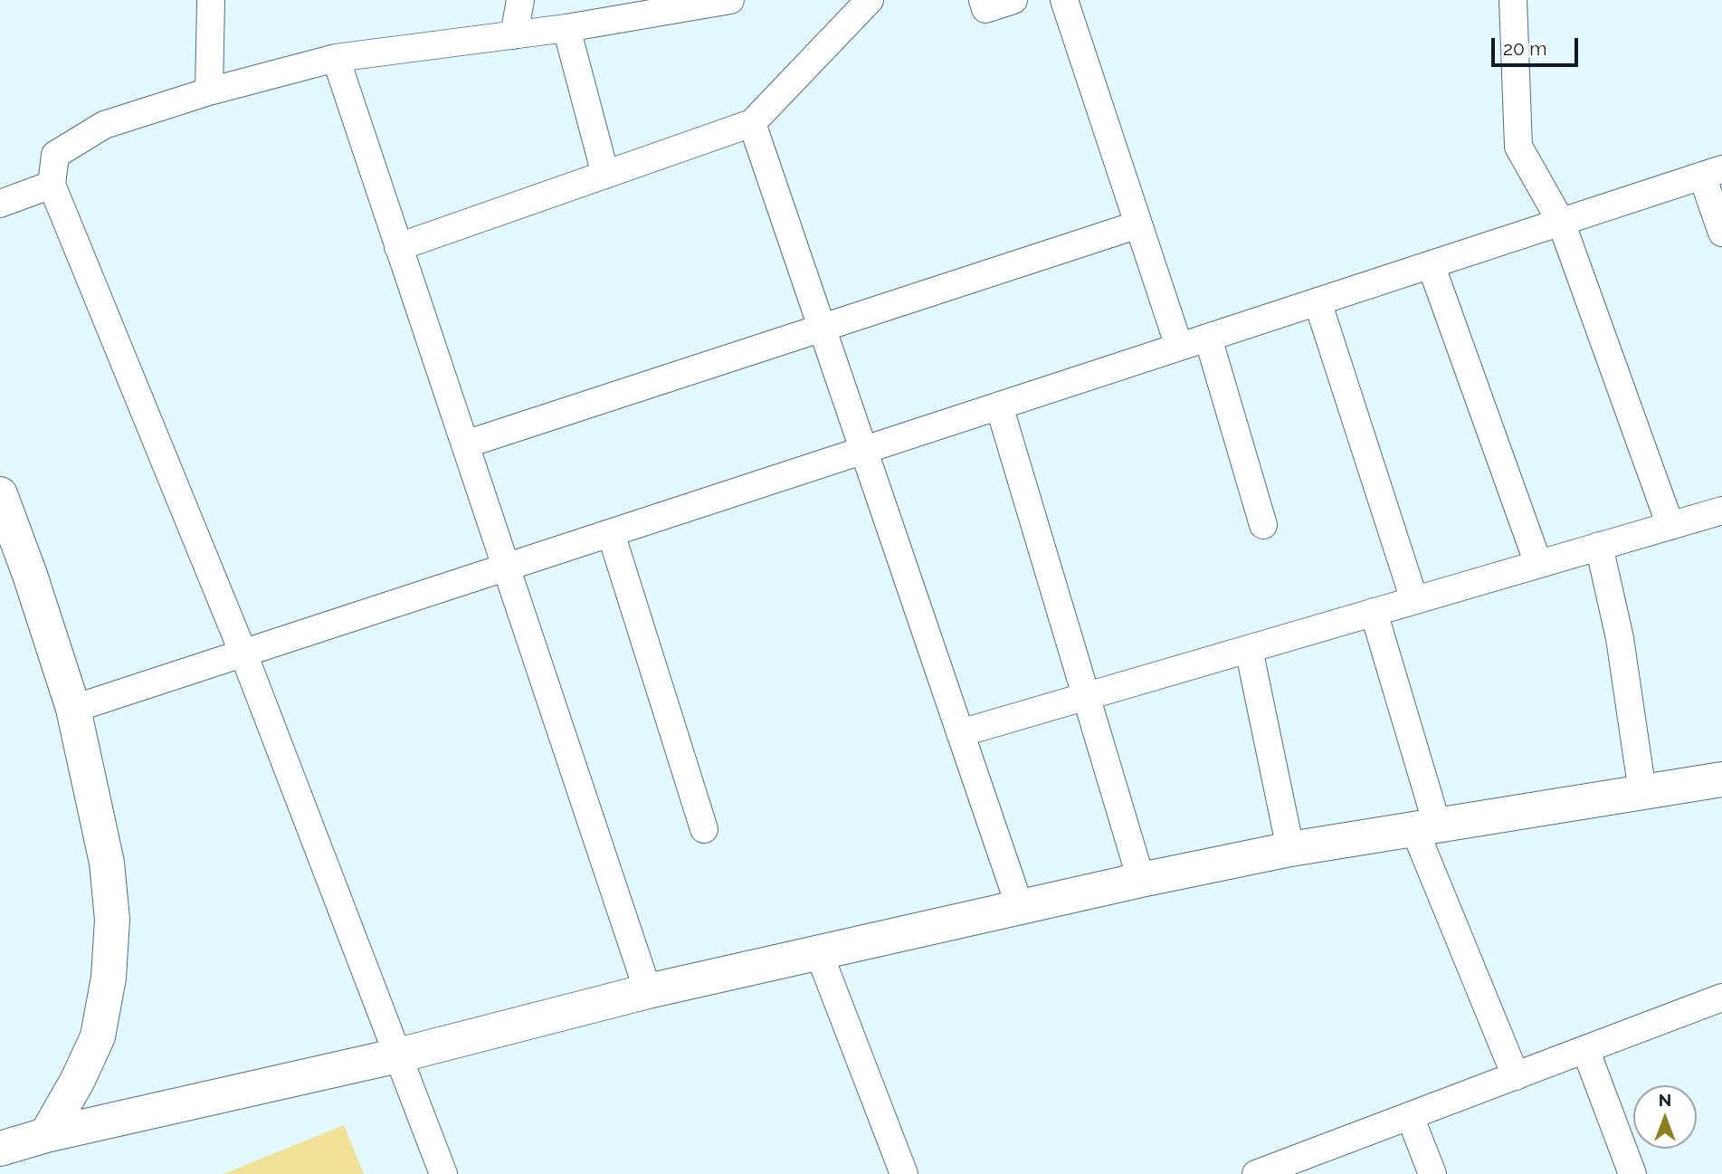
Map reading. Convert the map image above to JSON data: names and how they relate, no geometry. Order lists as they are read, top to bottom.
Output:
{
  "scale_bar": "20 m",
  "north": "top"
}
